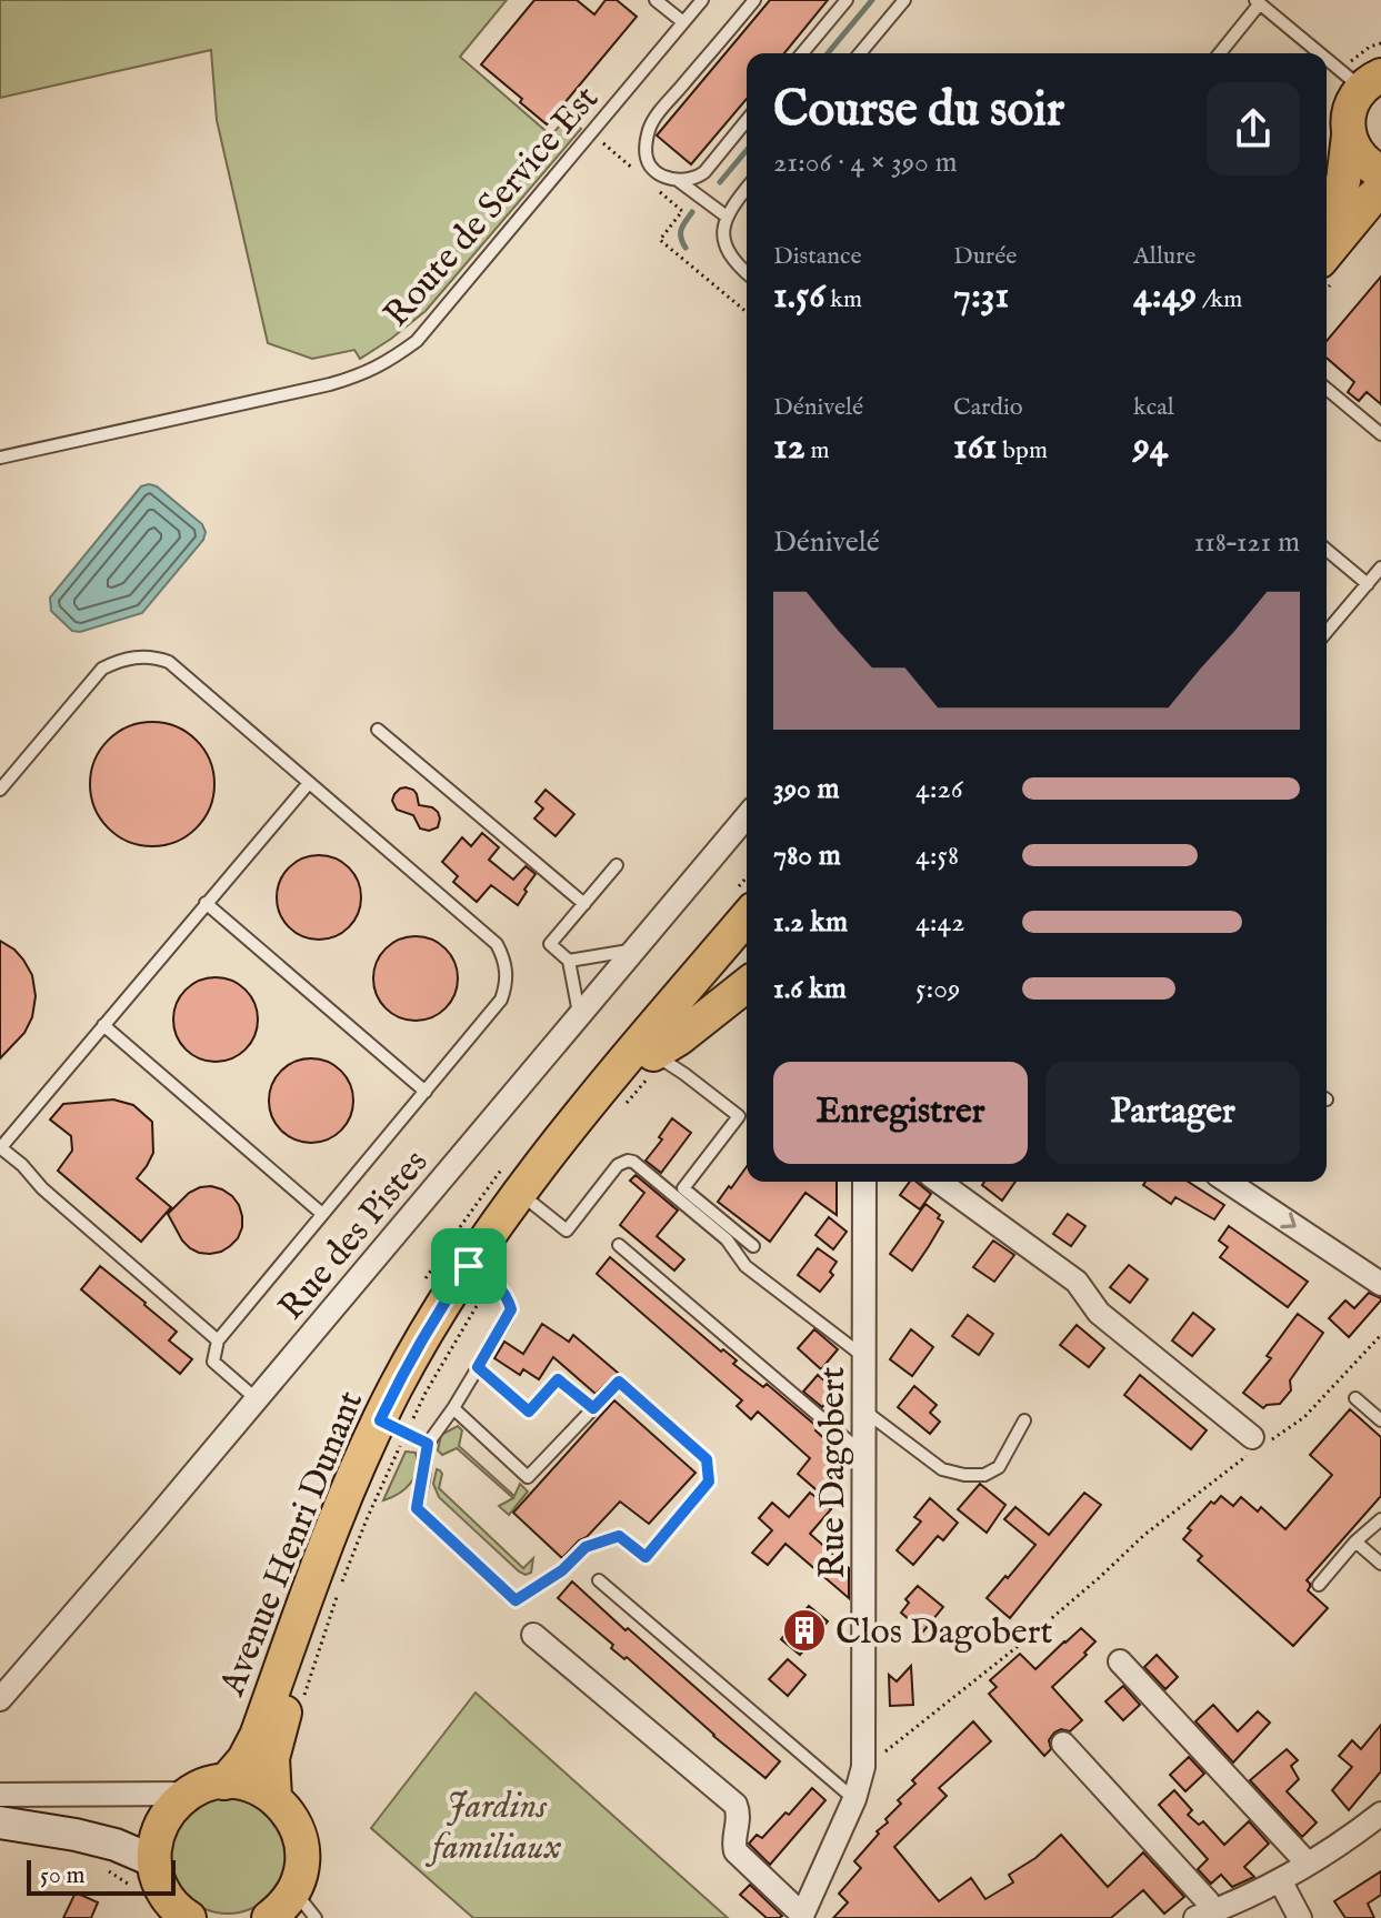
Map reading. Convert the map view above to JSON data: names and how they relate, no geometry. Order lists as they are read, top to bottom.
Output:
{
  "streets": {
    "main road": ["Avenue Henri Dunant"],
    "street": ["Rue des Pistes", "Rue Dagobert"],
    "lane": ["Route de Service Est"]
  },
  "parks": ["Jardins familiaux"],
  "places": {
    "building": ["Clos Dagobert"]
  },
  "scale_bar": "50 m",
  "page": {
    "heading": ["Course du soir", "21:06 · 4 × 390 m"],
    "stats": [
      ["Distance", "1.56 km"],
      ["Durée", "7:31"],
      ["Allure", "4:49 /km"],
      ["Dénivelé", "12 m"],
      ["Cardio", "161 bpm"],
      ["kcal", "94"]
    ],
    "chart": ["Dénivelé", "118–121 m"],
    "list": [
      {
        "name": "390 m",
        "note": "4:26"
      },
      {
        "name": "780 m",
        "note": "4:58"
      },
      {
        "name": "1.2 km",
        "note": "4:42"
      },
      {
        "name": "1.6 km",
        "note": "5:09"
      }
    ],
    "buttons": ["Enregistrer", "Partager"],
    "scale": "50 m"
  }
}
